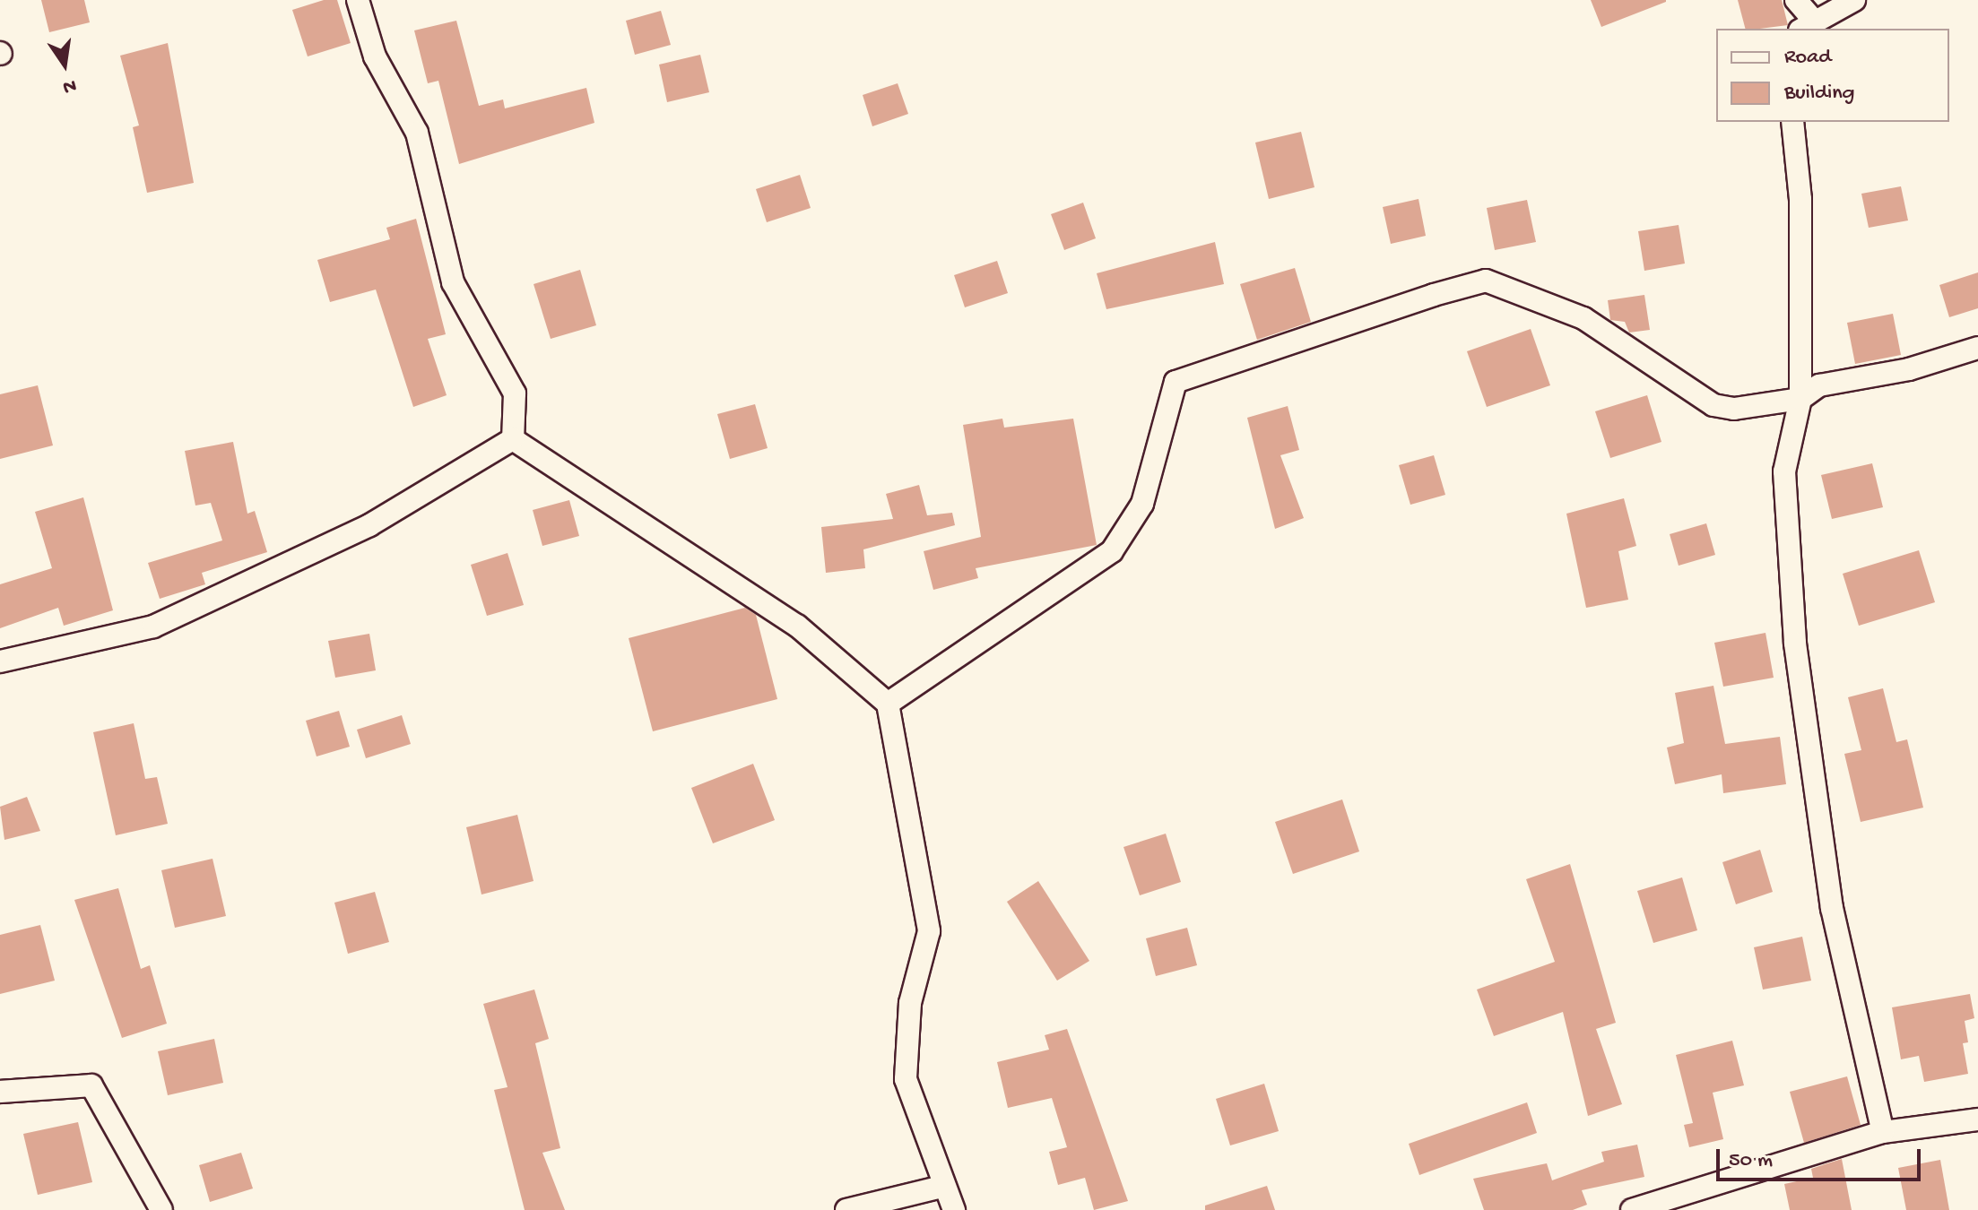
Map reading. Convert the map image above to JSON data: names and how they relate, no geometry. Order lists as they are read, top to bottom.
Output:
{
  "legend": ["Road", "Building"],
  "scale_bar": "50 m",
  "north": "bottom"
}
